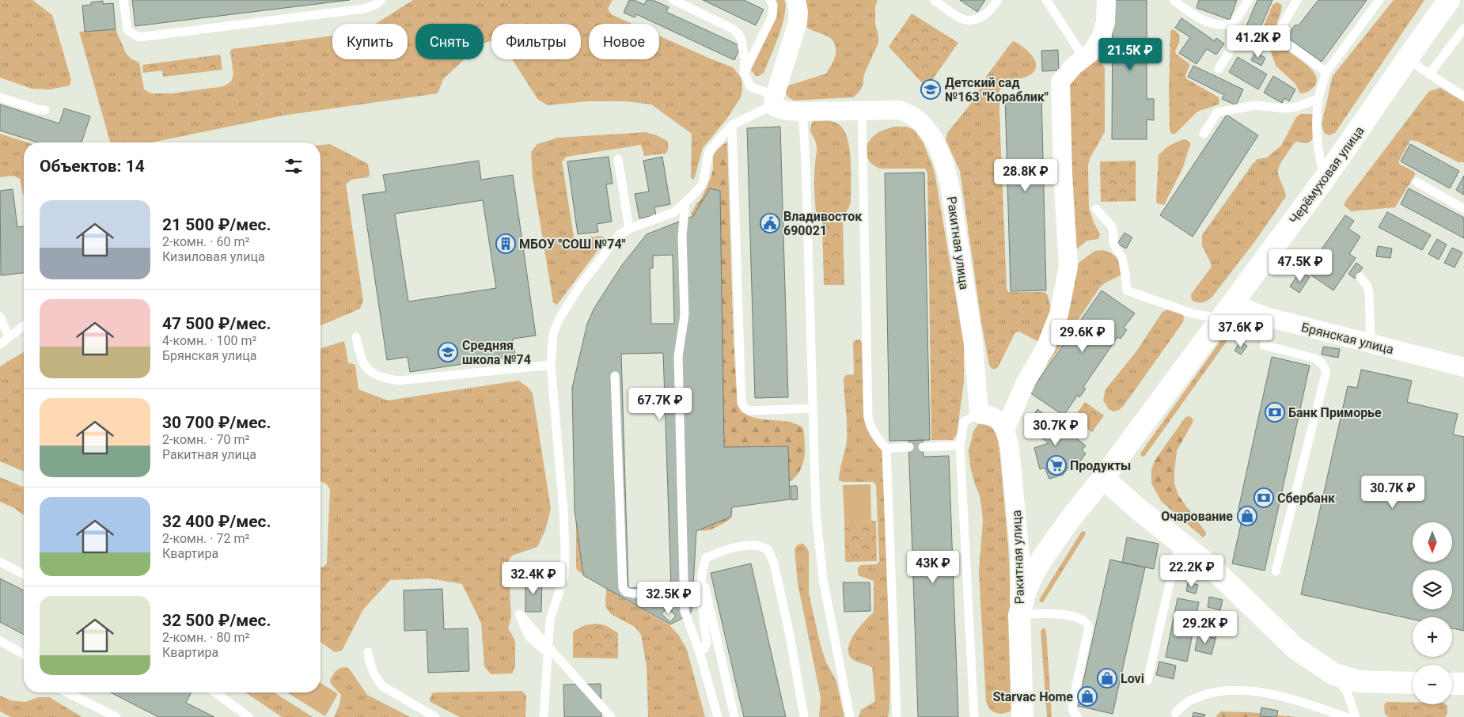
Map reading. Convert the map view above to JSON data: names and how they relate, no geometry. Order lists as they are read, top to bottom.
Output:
{
  "streets": {
    "main road": ["Черёмуховая улица"],
    "street": ["Ракитная улица", "Брянская улица"]
  },
  "crossings": [
    ["Черёмуховая улица", "Ракитная улица"],
    ["Черёмуховая улица", "Брянская улица"]
  ],
  "places": {
    "school or university": ["Детский сад №163 \"Кораблик\"", "Средняя школа №74"],
    "public building": ["Владивосток 690021"],
    "building": ["МБОУ \"СОШ №74\""],
    "bank": ["Банк Приморье", "Сбербанк"],
    "supermarket": ["Продукты"],
    "shop": ["Очарование", "Lovi", "Starvac Home"]
  },
  "north": "bottom",
  "page": {
    "chip": [
      "Купить",
      "Снять",
      "Фильтры",
      "Новое"
    ],
    "price": [
      "41.2K ₽",
      "21.5K ₽",
      "28.8K ₽",
      "47.5K ₽",
      "37.6K ₽",
      "29.6K ₽",
      "67.7K ₽",
      "30.7K ₽",
      "30.7K ₽",
      "43K ₽",
      "22.2K ₽",
      "32.4K ₽",
      "32.5K ₽",
      "29.2K ₽"
    ],
    "heading": "Объектов: 14",
    "list": [
      {
        "name": "21 500 ₽/мес.",
        "note": "2-комн. · 60 m² · Кизиловая улица"
      },
      {
        "name": "47 500 ₽/мес.",
        "note": "4-комн. · 100 m² · Брянская улица"
      },
      {
        "name": "30 700 ₽/мес.",
        "note": "2-комн. · 70 m² · Ракитная улица"
      },
      {
        "name": "32 400 ₽/мес.",
        "note": "2-комн. · 72 m² · Квартира"
      },
      {
        "name": "32 500 ₽/мес.",
        "note": "2-комн. · 80 m² · Квартира"
      }
    ],
    "map_buttons": ["+", "−"]
  }
}
